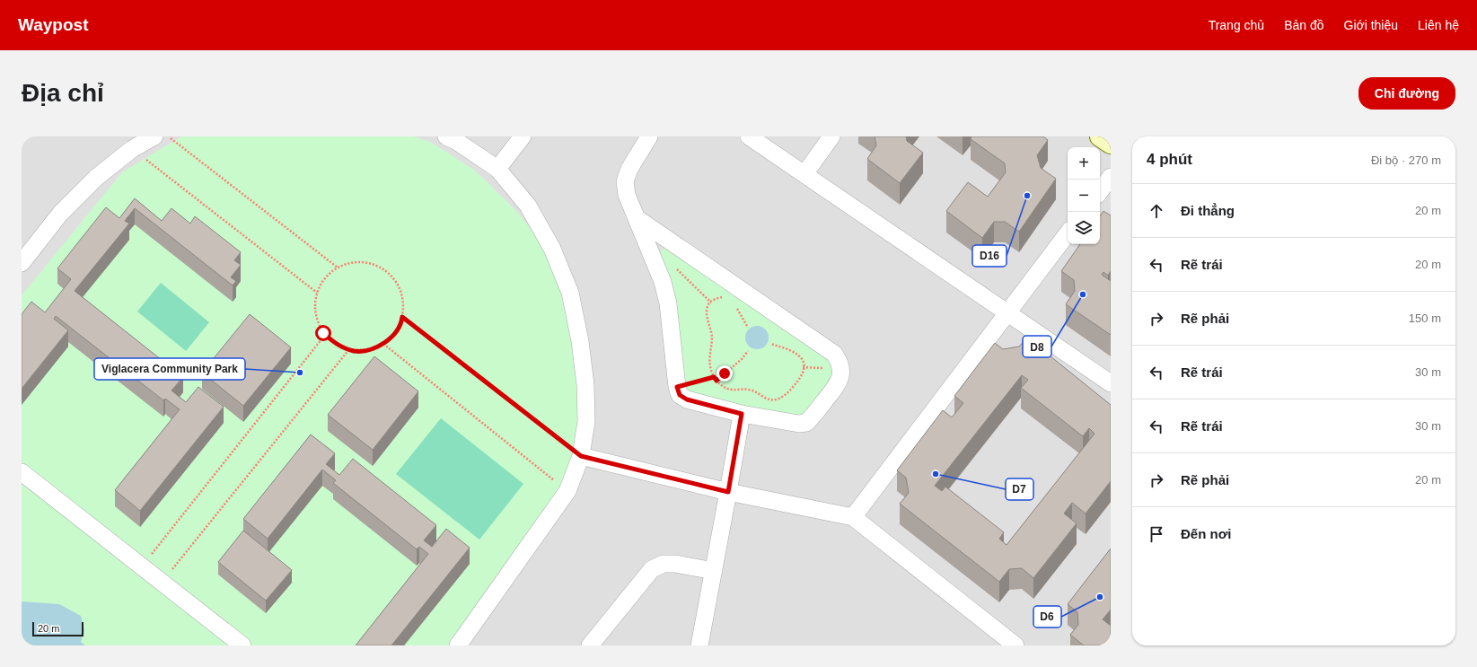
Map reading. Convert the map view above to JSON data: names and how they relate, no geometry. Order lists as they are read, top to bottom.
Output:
{
  "places": [
    "D16",
    "D8",
    "Viglacera Community Park",
    "D7",
    "D6"
  ],
  "scale_bar": "20 m",
  "page": {
    "header": "Waypost",
    "nav": [
      "Trang chủ",
      "Bản đồ",
      "Giới thiệu",
      "Liên hệ"
    ],
    "buttons": "Chỉ đường",
    "title": "Địa chỉ",
    "heading": ["4 phút", "Đi bộ · 270 m"],
    "map_buttons": ["+", "−"],
    "list": [
      ["Đi thẳng", "20 m"],
      ["Rẽ trái", "20 m"],
      ["Rẽ phải", "150 m"],
      ["Rẽ trái", "30 m"],
      ["Rẽ trái", "30 m"],
      ["Rẽ phải", "20 m"],
      "Đến nơi"
    ],
    "scale": "20 m"
  }
}
